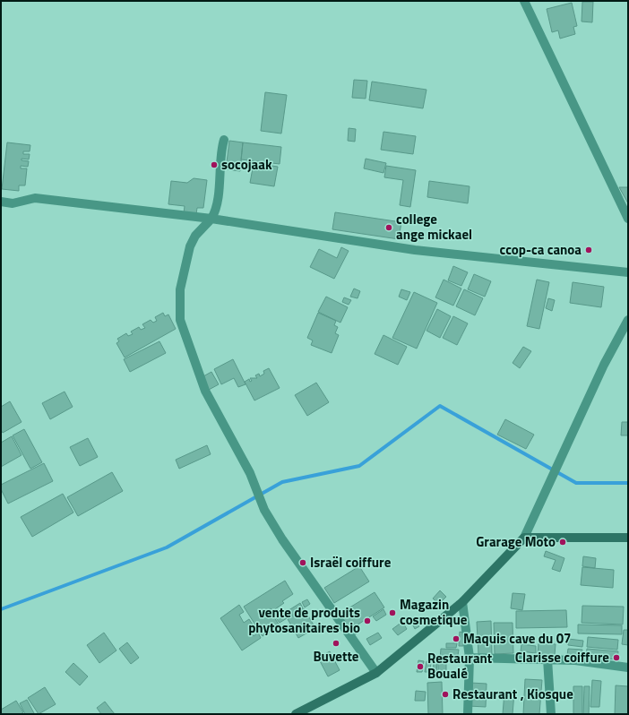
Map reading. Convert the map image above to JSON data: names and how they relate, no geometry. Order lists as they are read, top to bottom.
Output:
{
  "places": [
    "socojaak",
    "college ange mickael",
    "ccop-ca canoa",
    "Grarage Moto",
    "Israël coiffure",
    "Magazin cosmetique",
    "vente de produits phytosanitaires bio",
    "Maquis cave du 07",
    "Buvette",
    "Clarisse coiffure",
    "Restaurant Boualé",
    "Restaurant , Kiosque"
  ]
}
